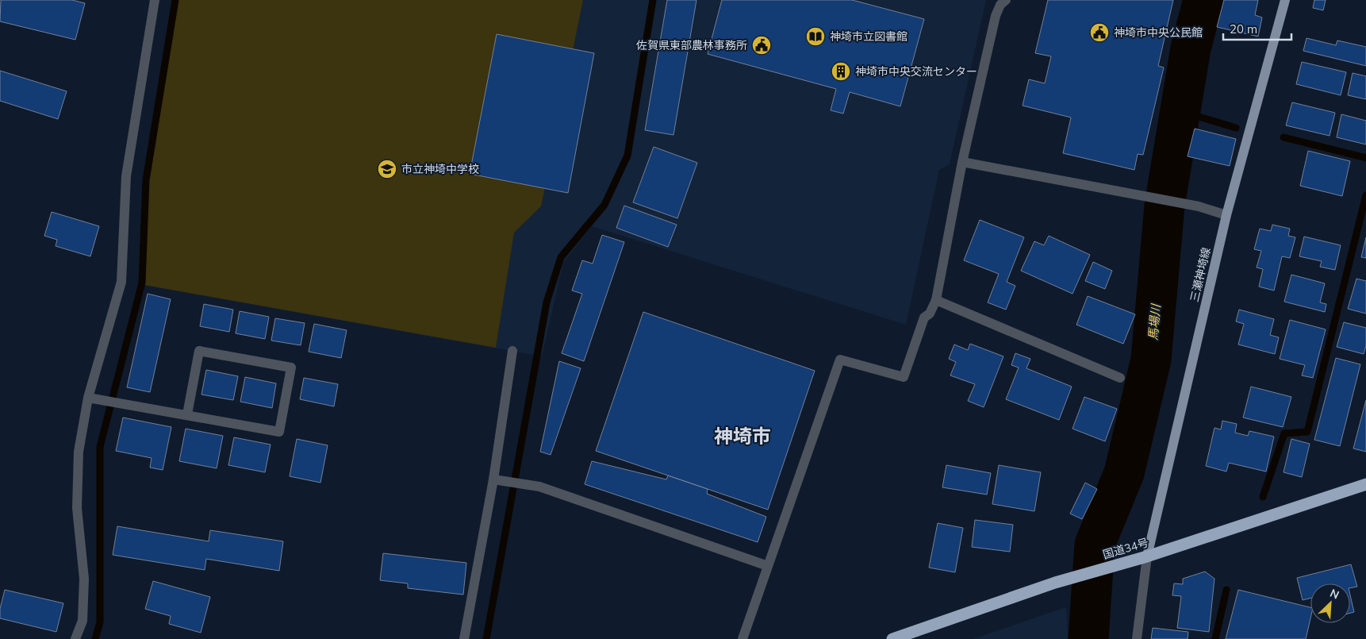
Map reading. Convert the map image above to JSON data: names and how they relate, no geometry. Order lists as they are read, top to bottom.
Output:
{
  "streets": {
    "highway": ["国道34号"],
    "main road": ["三瀬神埼線"]
  },
  "crossings": [
    ["三瀬神埼線", "国道34号"]
  ],
  "districts": ["神埼市"],
  "water": ["馬場川"],
  "places": {
    "public building": ["神埼市中央公民館", "佐賀県東部農林事務所"],
    "library": ["神埼市立図書館"],
    "building": ["神埼市中央交流センター"],
    "school or university": ["市立神埼中学校"]
  },
  "scale_bar": "20 m",
  "north": "top right"
}
